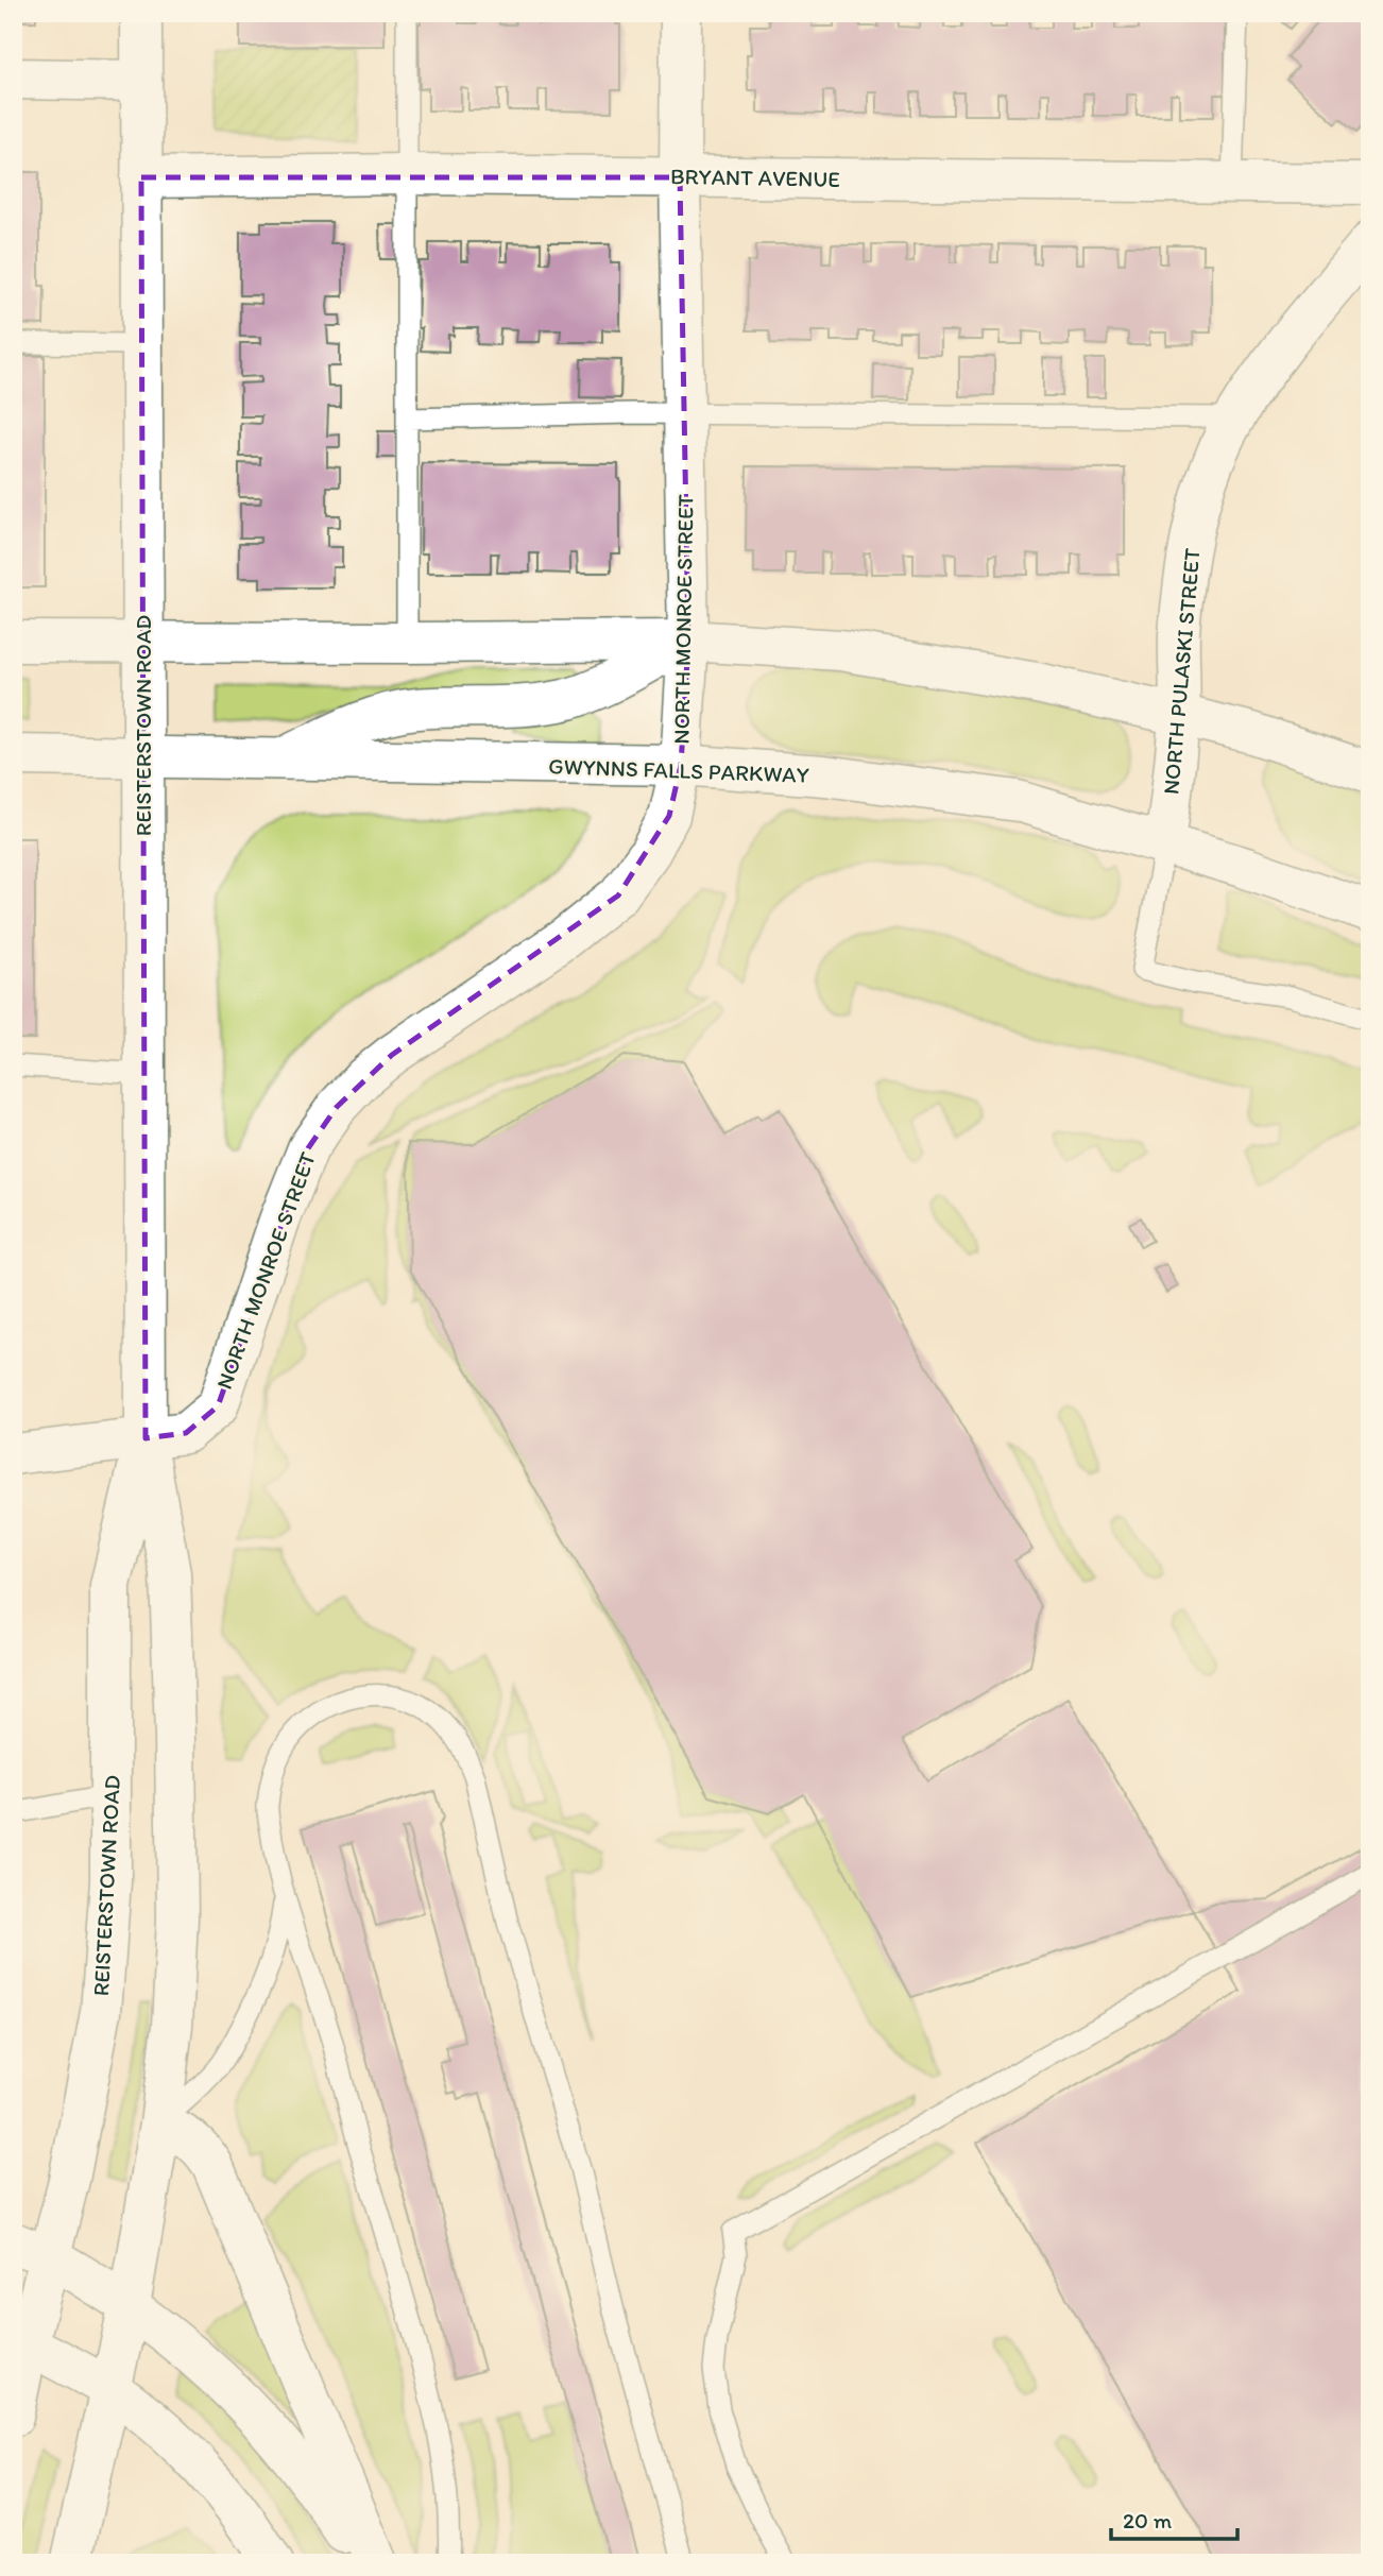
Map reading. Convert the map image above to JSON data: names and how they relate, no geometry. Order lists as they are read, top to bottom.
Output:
{
  "streets": {
    "main road": [
      "BRYANT AVENUE",
      "NORTH MONROE STREET",
      "NORTH PULASKI STREET",
      "REISTERSTOWN ROAD",
      "GWYNNS FALLS PARKWAY"
    ]
  },
  "crossings": [
    ["BRYANT AVENUE", "NORTH MONROE STREET"],
    ["BRYANT AVENUE", "REISTERSTOWN ROAD"],
    ["NORTH MONROE STREET", "REISTERSTOWN ROAD"],
    ["NORTH MONROE STREET", "GWYNNS FALLS PARKWAY"],
    ["NORTH PULASKI STREET", "GWYNNS FALLS PARKWAY"],
    ["REISTERSTOWN ROAD", "GWYNNS FALLS PARKWAY"]
  ],
  "scale_bar": "20 m"
}
